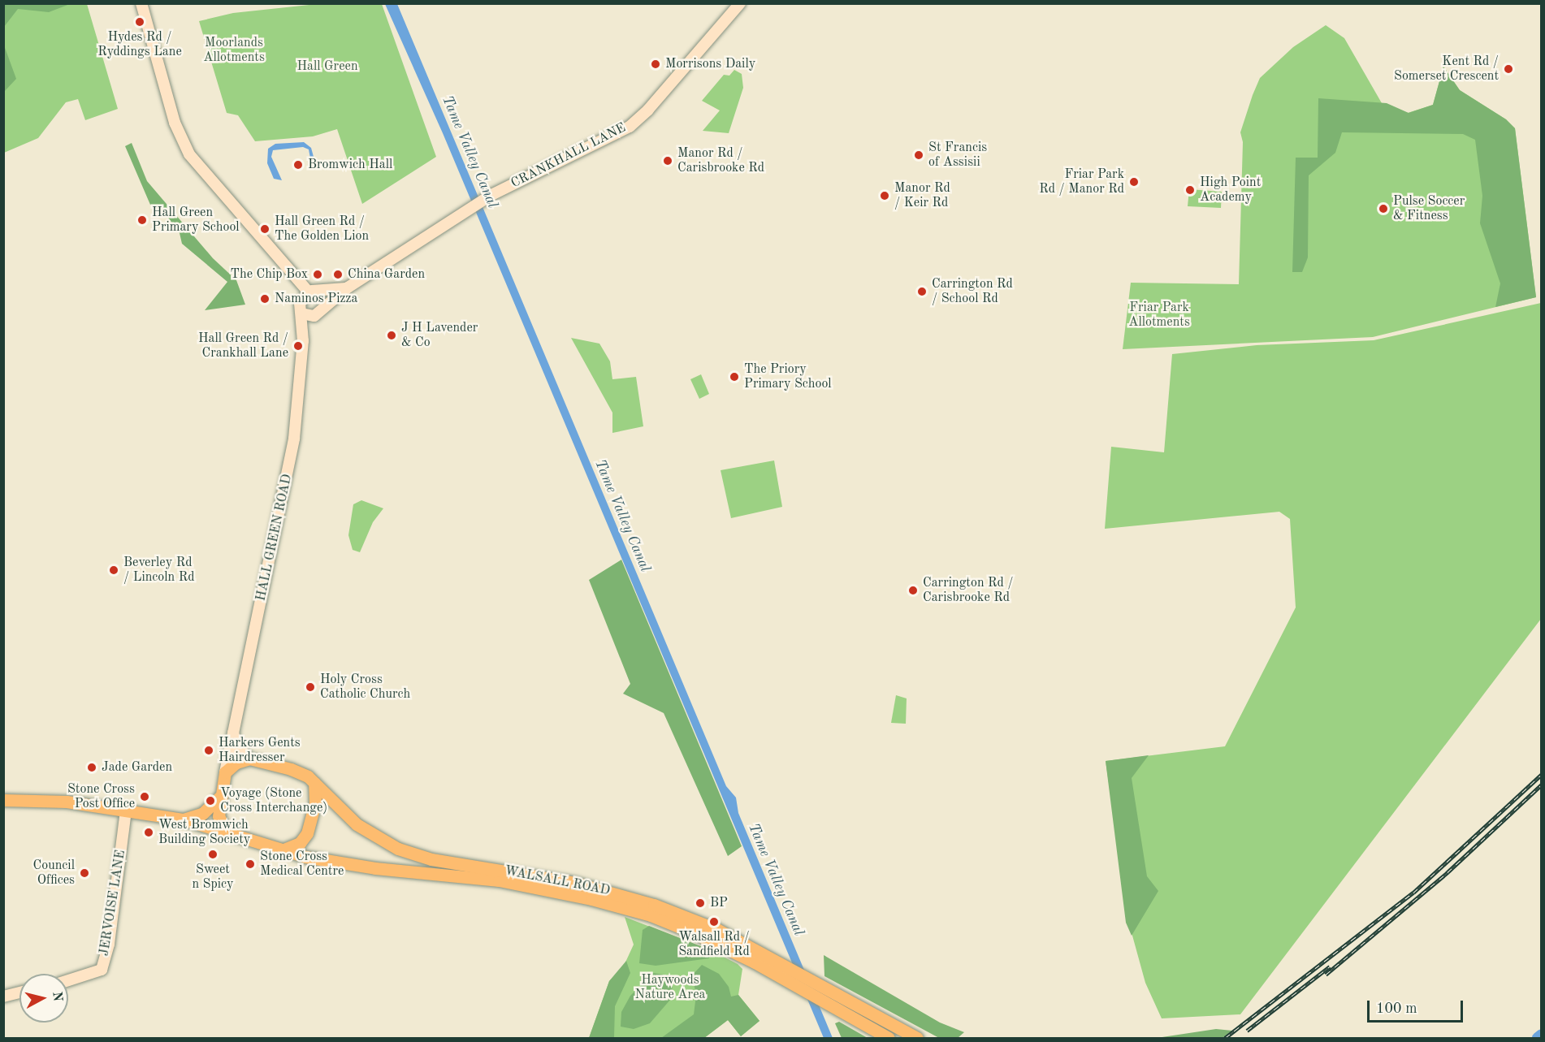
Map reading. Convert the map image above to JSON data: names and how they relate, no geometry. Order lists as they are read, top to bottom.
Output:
{
  "streets": {
    "main road": ["WALSALL ROAD"],
    "street": ["CRANKHALL LANE", "HALL GREEN ROAD", "JERVOISE LANE"]
  },
  "crossings": [
    ["HALL GREEN ROAD", "WALSALL ROAD"],
    ["WALSALL ROAD", "JERVOISE LANE"]
  ],
  "water": ["Tame Valley Canal"],
  "parks": [
    "Moorlands Allotments",
    "Hall Green",
    "Friar Park Allotments",
    "Haywoods Nature Area"
  ],
  "places": [
    "Hydes Rd / Ryddings Lane",
    "Morrisons Daily",
    "Kent Rd / Somerset Crescent",
    "St Francis of Assisii",
    "Manor Rd / Carisbrooke Rd",
    "Bromwich Hall",
    "Friar Park Rd / Manor Rd",
    "High Point Academy",
    "Manor Rd / Keir Rd",
    "Pulse Soccer & Fitness",
    "Hall Green Primary School",
    "Hall Green Rd / The Golden Lion",
    "The Chip Box",
    "China Garden",
    "Carrington Rd / School Rd",
    "Naminos Pizza",
    "J H Lavender & Co",
    "Hall Green Rd / Crankhall Lane",
    "The Priory Primary School",
    "Beverley Rd / Lincoln Rd",
    "Carrington Rd / Carisbrooke Rd",
    "Holy Cross Catholic Church",
    "Harkers Gents Hairdresser",
    "Jade Garden",
    "Stone Cross Post Office",
    "Voyage (Stone Cross Interchange)",
    "West Bromwich Building Society",
    "Sweet n Spicy",
    "Stone Cross Medical Centre",
    "Council Offices",
    "BP",
    "Walsall Rd / Sandfield Rd"
  ],
  "scale_bar": "100 m",
  "north": "right"
}
